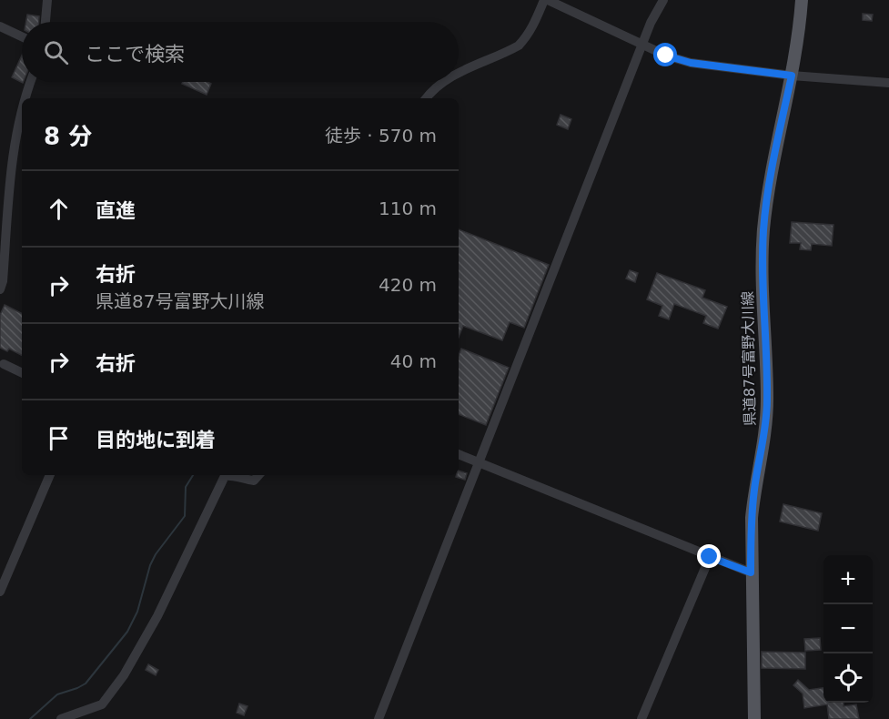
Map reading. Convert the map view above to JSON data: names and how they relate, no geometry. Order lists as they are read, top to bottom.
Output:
{
  "streets": {
    "main road": ["県道87号富野大川線"]
  },
  "page": {
    "search": "ここで検索",
    "heading": ["8 分", "徒歩 · 570 m"],
    "list": [
      ["直進", "110 m"],
      ["右折", "県道87号富野大川線", "420 m"],
      ["右折", "40 m"],
      "目的地に到着"
    ],
    "map_buttons": ["+", "−"]
  }
}
